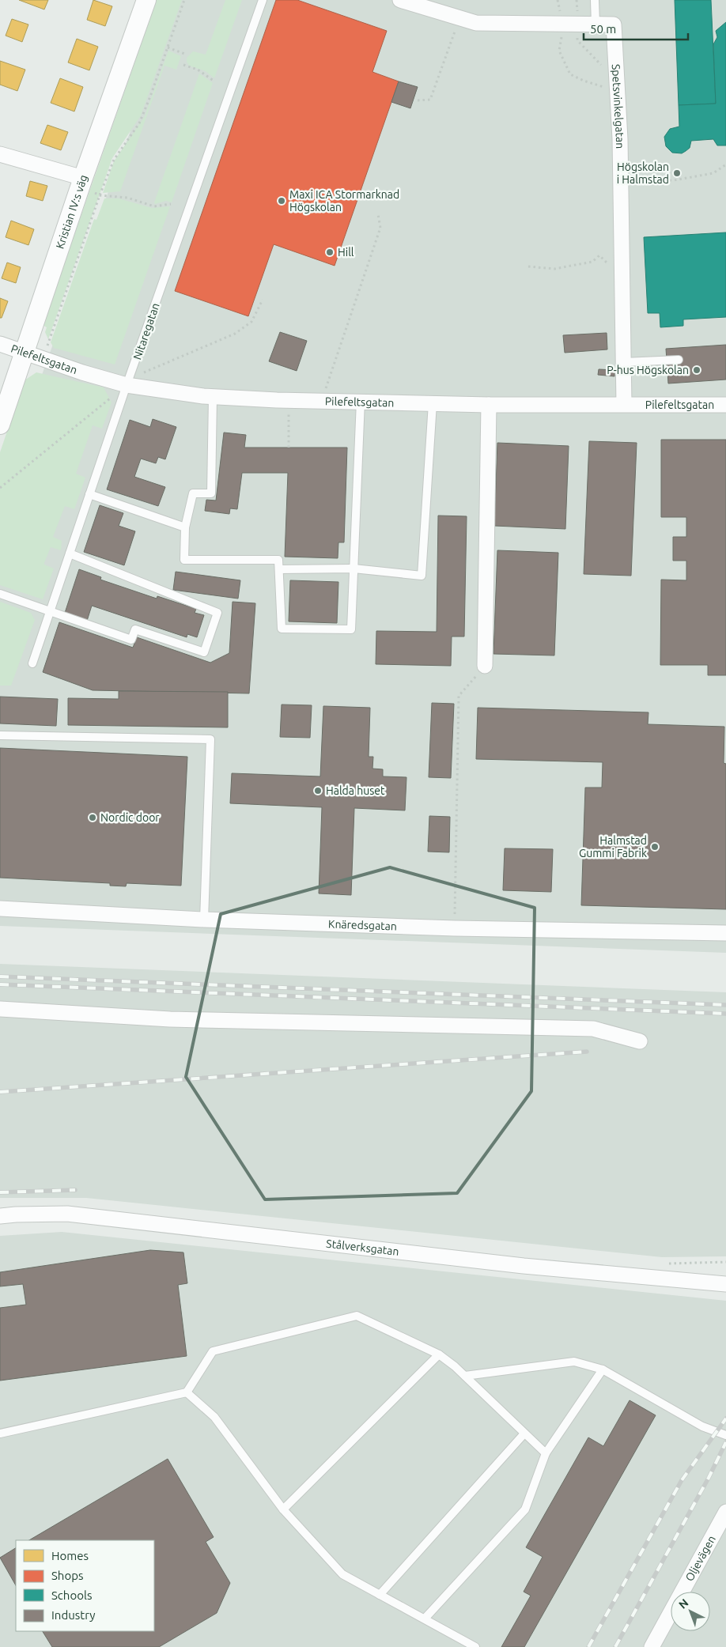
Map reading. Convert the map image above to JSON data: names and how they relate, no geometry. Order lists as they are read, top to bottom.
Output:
{
  "streets": {
    "street": [
      "Spetsvinkelgatan",
      "Kristian IV:s väg",
      "Pilefeltsgatan",
      "Knäredsgatan",
      "Stålverksgatan",
      "Oljevägen"
    ],
    "lane": ["Nitaregatan"]
  },
  "crossings": [
    ["Spetsvinkelgatan", "Pilefeltsgatan"],
    ["Kristian IV:s väg", "Pilefeltsgatan"],
    ["Nitaregatan", "Pilefeltsgatan"]
  ],
  "places": [
    "Högskolan i Halmstad",
    "Maxi ICA Stormarknad Högskolan",
    "Hill",
    "P-hus Högskolan",
    "Halda huset",
    "Nordic door",
    "Halmstad Gummi Fabrik"
  ],
  "legend": [
    "Homes",
    "Shops",
    "Schools",
    "Industry"
  ],
  "scale_bar": "50 m",
  "north": "top left"
}
